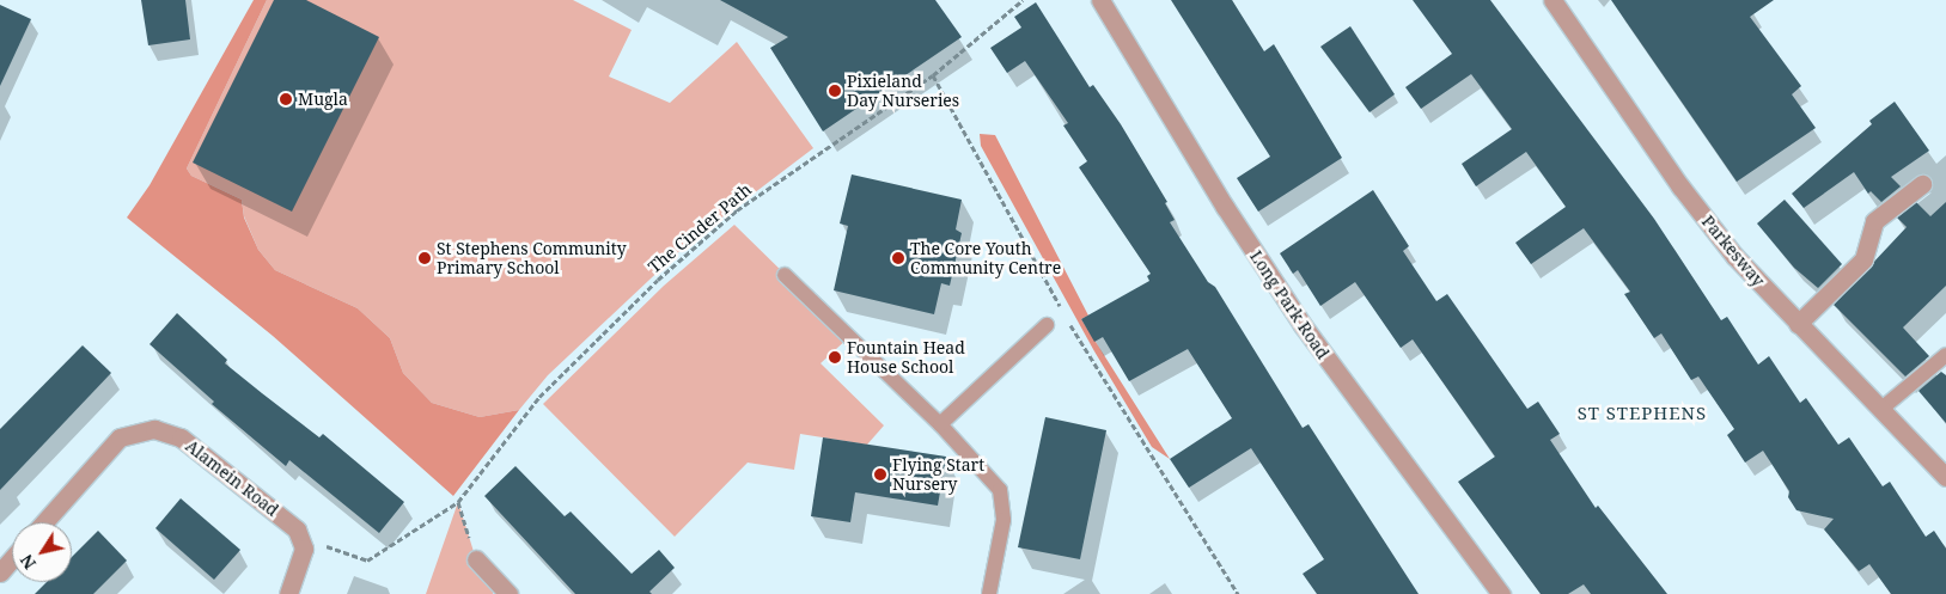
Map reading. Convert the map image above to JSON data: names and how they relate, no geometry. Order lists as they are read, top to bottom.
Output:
{
  "streets": {
    "street": ["Parkesway", "Long Park Road", "Alamein Road"],
    "path": ["The Cinder Path"]
  },
  "crossings": [
    ["The Cinder Path", "Alamein Road"]
  ],
  "districts": ["ST STEPHENS"],
  "places": [
    "Pixieland Day Nurseries",
    "Mugla",
    "St Stephens Community Primary School",
    "The Core Youth Community Centre",
    "Fountain Head House School",
    "Flying Start Nursery"
  ],
  "north": "bottom left"
}
